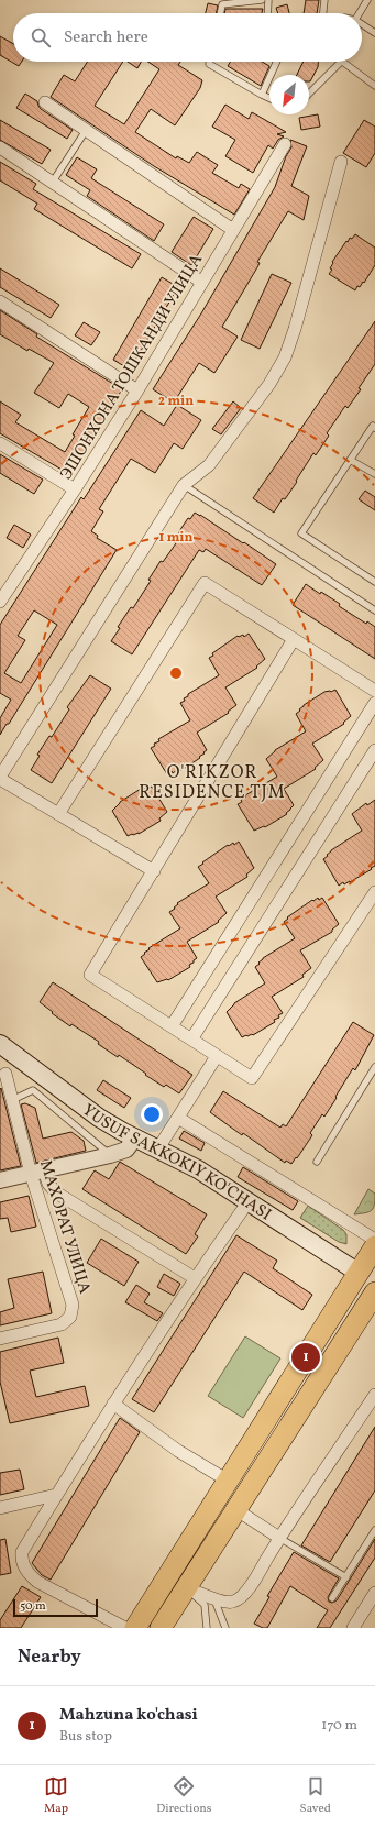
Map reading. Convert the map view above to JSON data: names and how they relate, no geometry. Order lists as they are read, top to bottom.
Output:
{
  "streets": {
    "main road": ["YUSUF SAKKOKIY KO'CHASI"],
    "street": ["ЭШОНХОНА ТОШКАНДИ УЛИЦА", "МАХОРАТ УЛИЦА"]
  },
  "districts": ["O'RIKZOR RESIDENCE TJM"],
  "scale_bar": "50 m",
  "north": "bottom left",
  "page": {
    "search": "Search here",
    "pins": "1",
    "scale": "50 m",
    "heading": "Nearby",
    "list": [
      {
        "mark": "1",
        "name": "Mahzuna ko'chasi",
        "note": "Bus stop",
        "value": "170 m"
      }
    ],
    "nav": ["Map", "Directions", "Saved"]
  },
  "rings": ["2 min", "1 min"]
}
